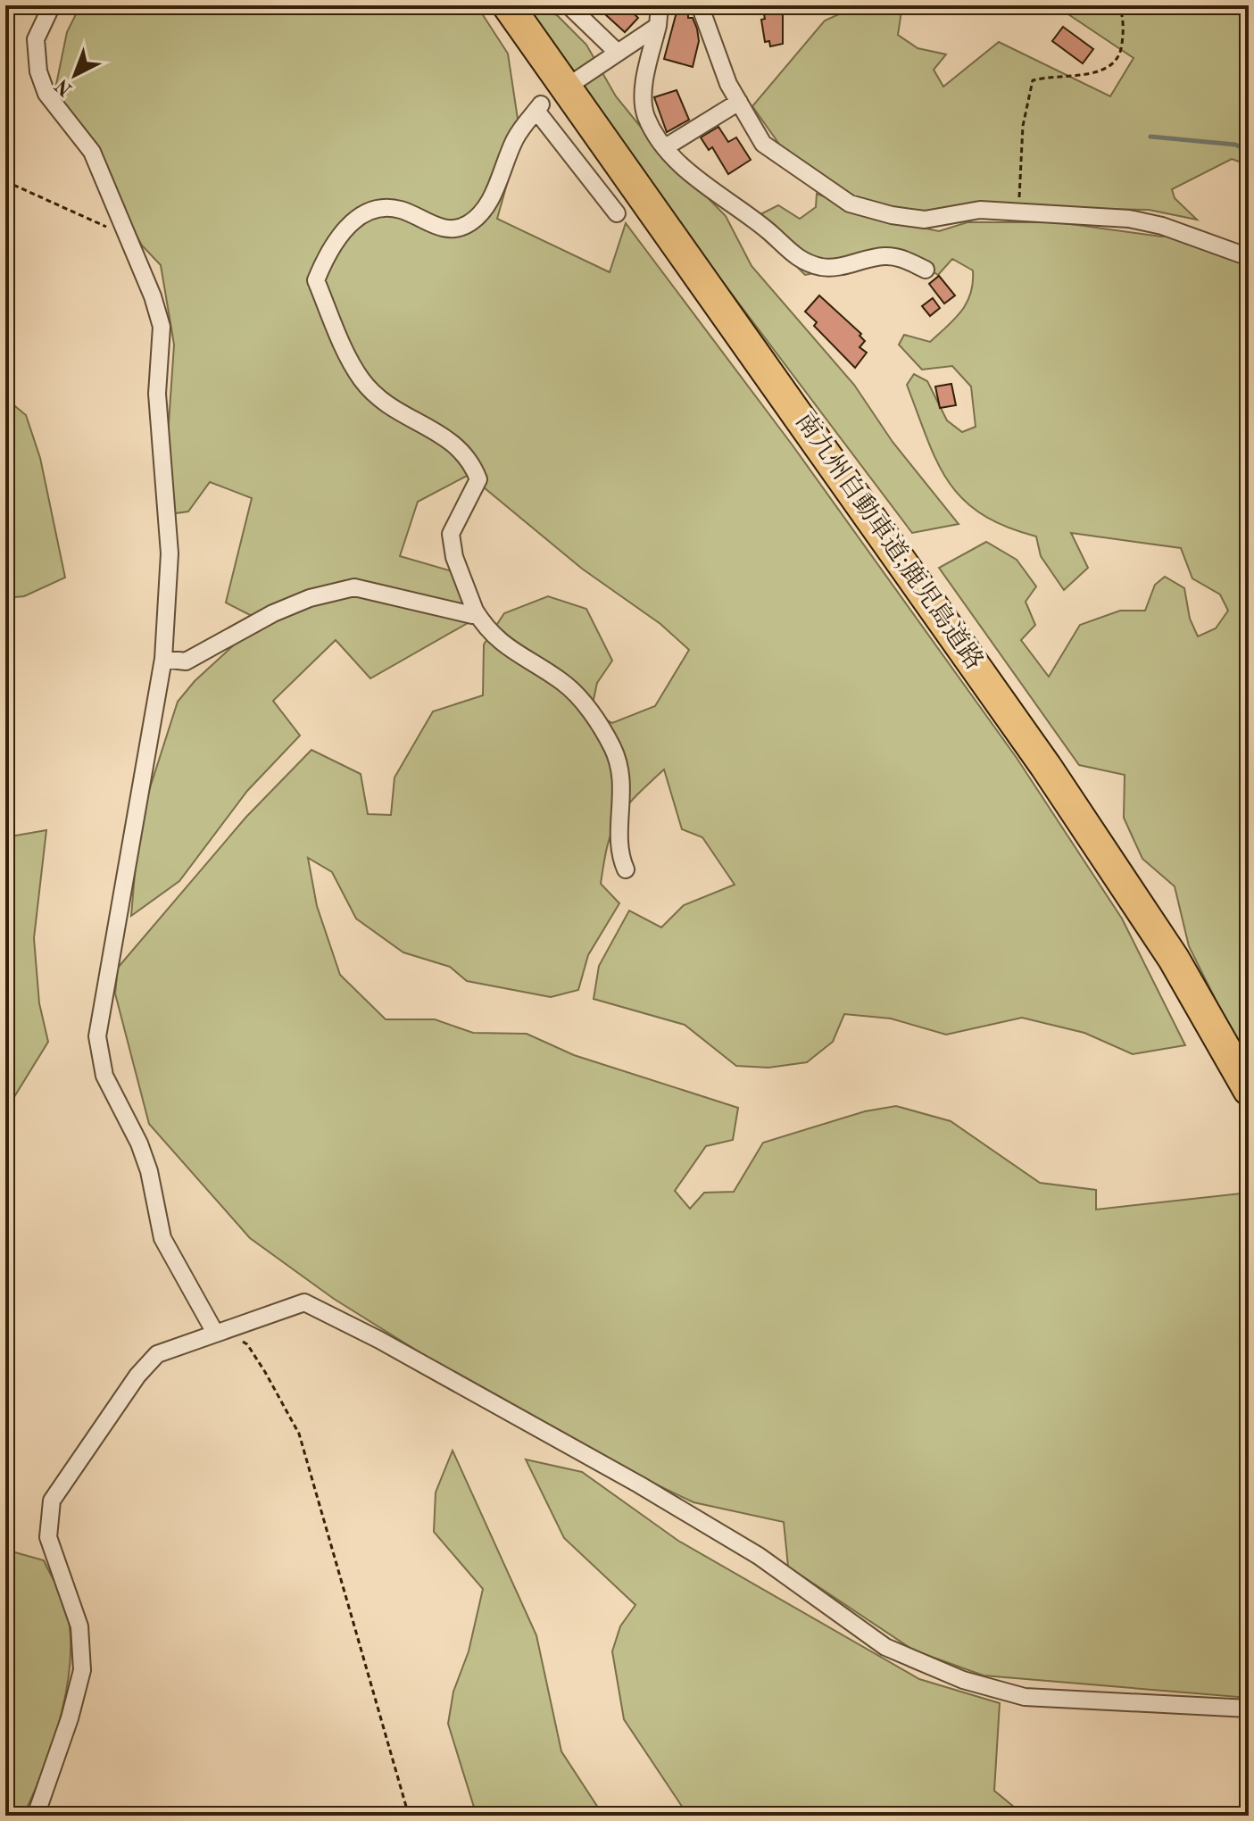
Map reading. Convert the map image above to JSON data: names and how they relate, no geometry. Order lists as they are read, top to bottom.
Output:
{
  "streets": {
    "highway": ["南九州自動車道;鹿児島道路"]
  },
  "north": "bottom left"
}
